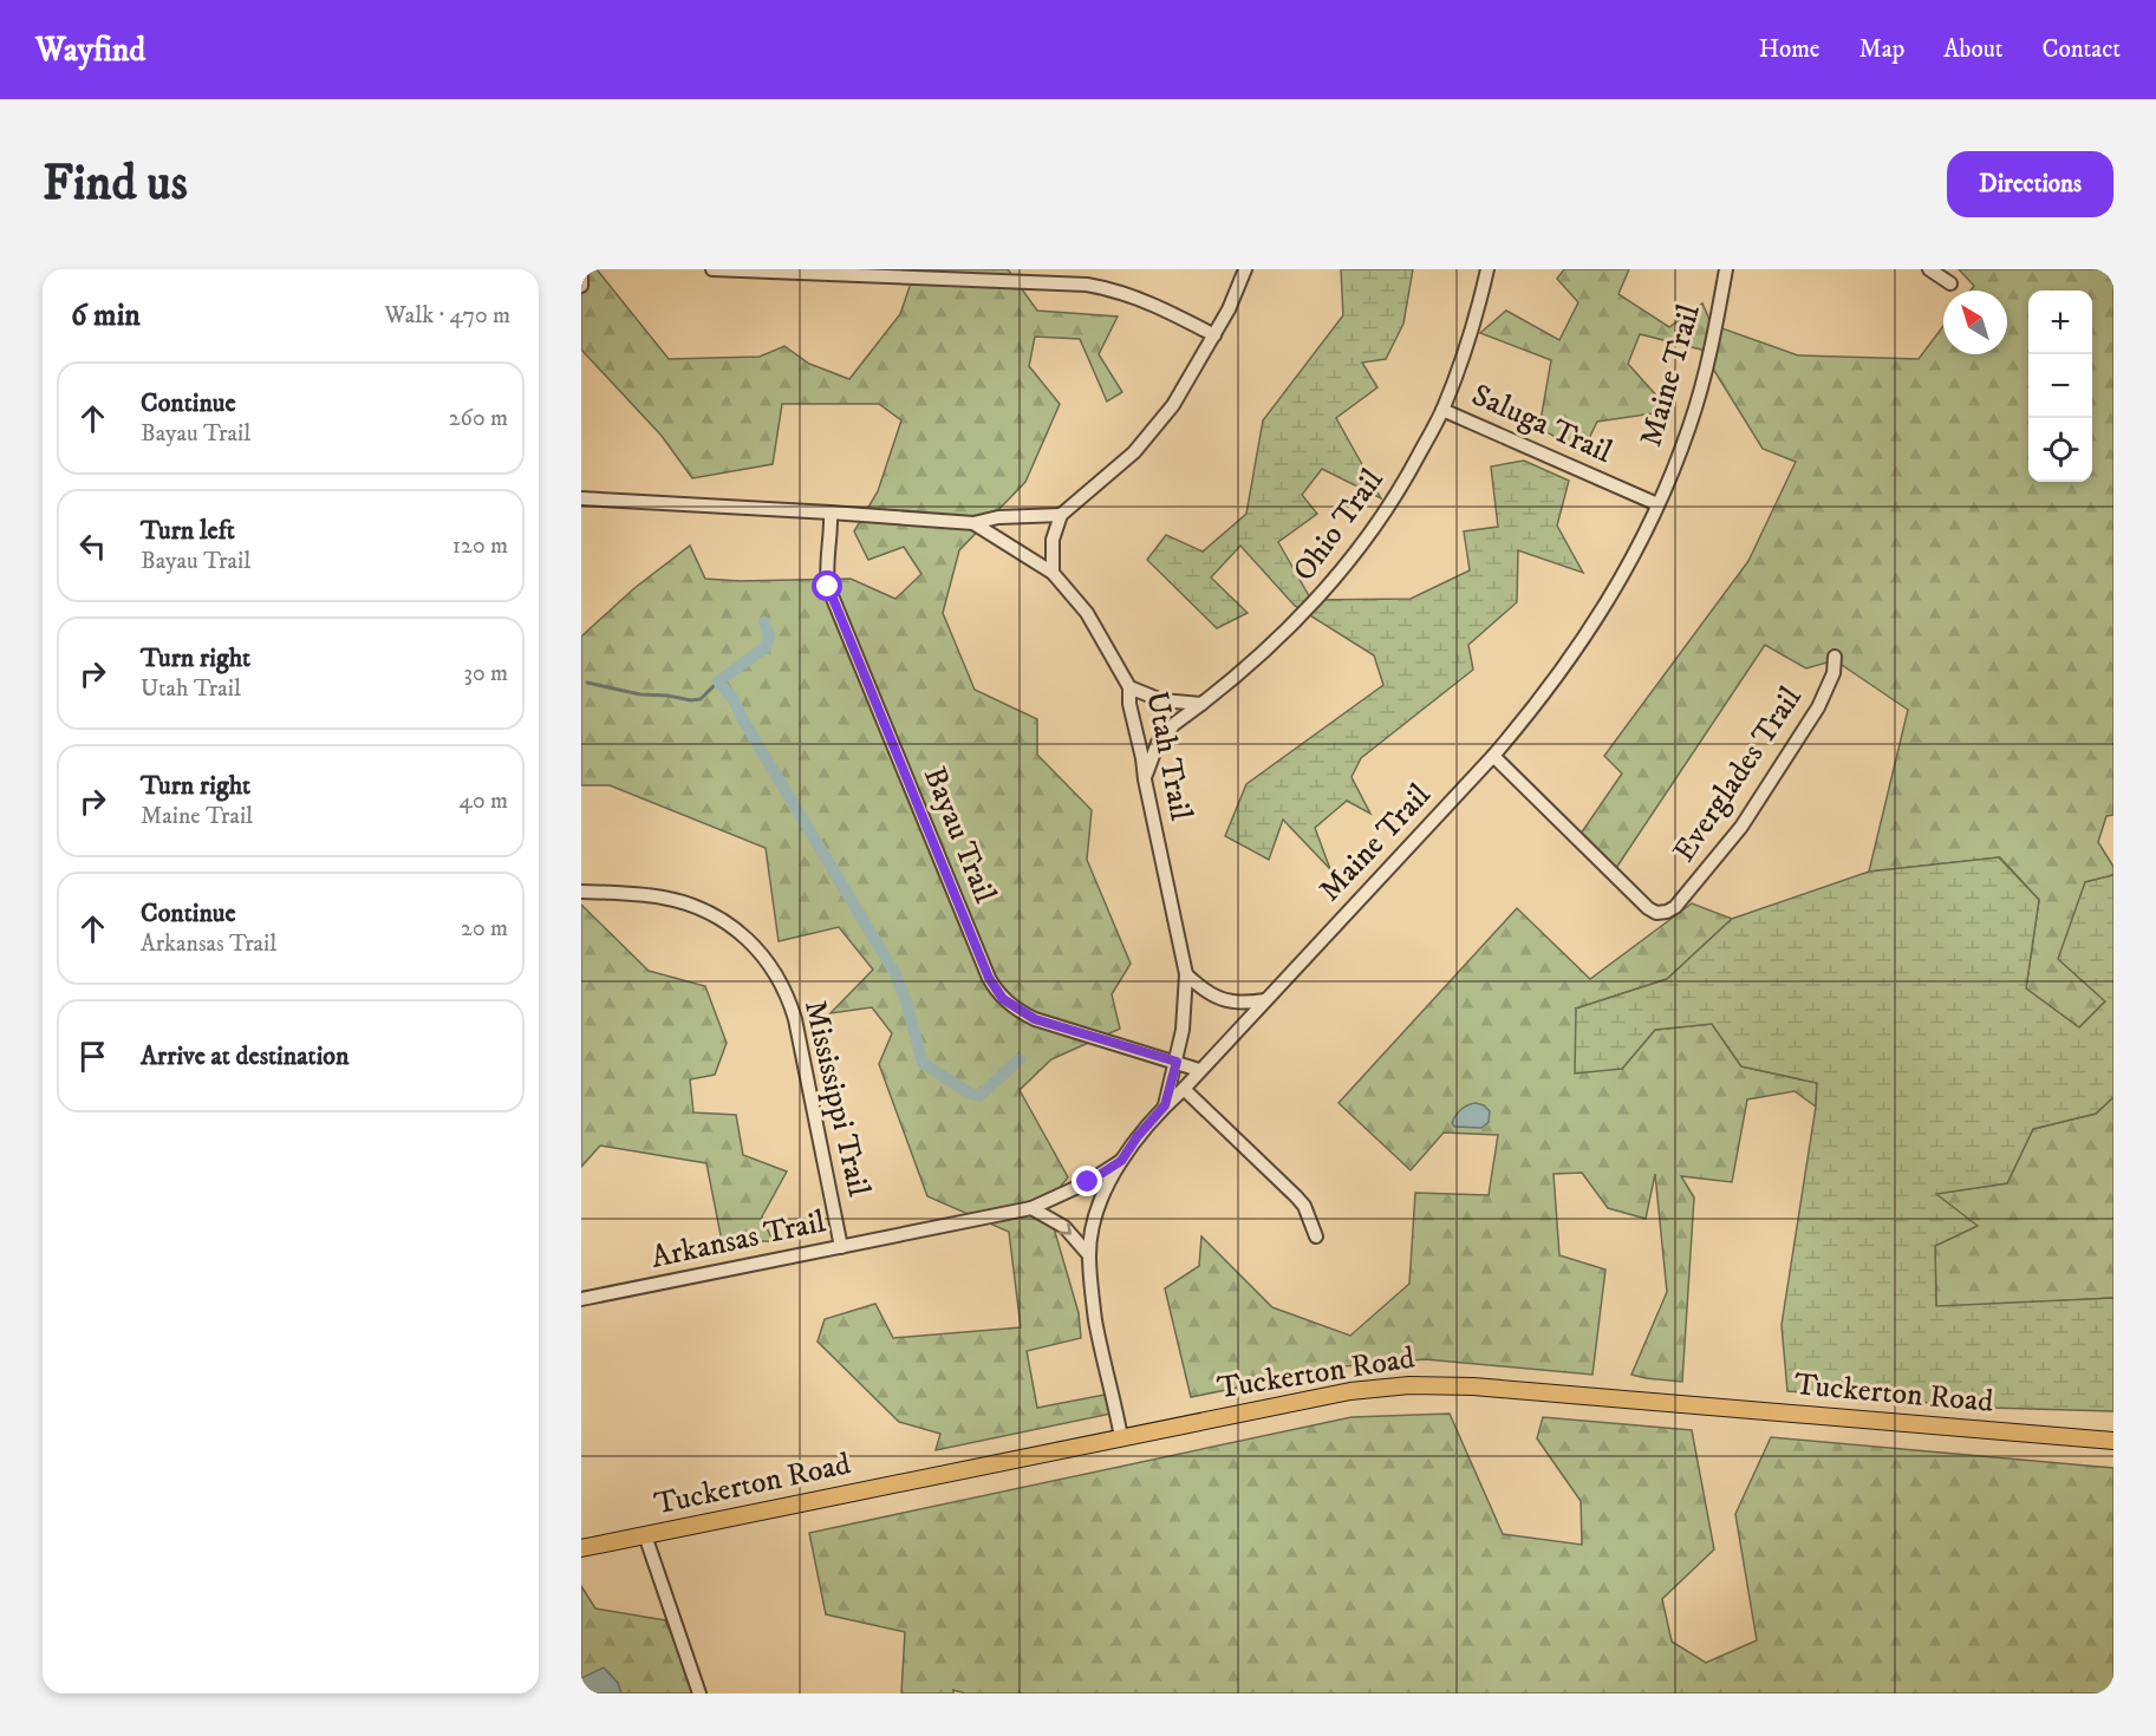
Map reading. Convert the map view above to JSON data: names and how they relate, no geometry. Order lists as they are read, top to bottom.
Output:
{
  "streets": {
    "main road": ["Tuckerton Road"],
    "street": [
      "Maine Trail",
      "Saluga Trail",
      "Ohio Trail",
      "Utah Trail",
      "Everglades Trail",
      "Bayau Trail",
      "Mississippi Trail",
      "Arkansas Trail"
    ]
  },
  "crossings": [
    ["Maine Trail", "Saluga Trail"],
    ["Maine Trail", "Utah Trail"],
    ["Maine Trail", "Everglades Trail"],
    ["Maine Trail", "Arkansas Trail"],
    ["Maine Trail", "Tuckerton Road"],
    ["Saluga Trail", "Ohio Trail"],
    ["Ohio Trail", "Utah Trail"],
    ["Utah Trail", "Bayau Trail"],
    ["Mississippi Trail", "Arkansas Trail"]
  ],
  "north": "top left",
  "page": {
    "header": "Wayfind",
    "nav": [
      "Home",
      "Map",
      "About",
      "Contact"
    ],
    "buttons": "Directions",
    "title": "Find us",
    "heading": ["6 min", "Walk · 470 m"],
    "map_buttons": ["+", "−"],
    "list": [
      ["Continue", "Bayau Trail", "260 m"],
      ["Turn left", "Bayau Trail", "120 m"],
      ["Turn right", "Utah Trail", "30 m"],
      ["Turn right", "Maine Trail", "40 m"],
      ["Continue", "Arkansas Trail", "20 m"],
      "Arrive at destination"
    ]
  }
}
